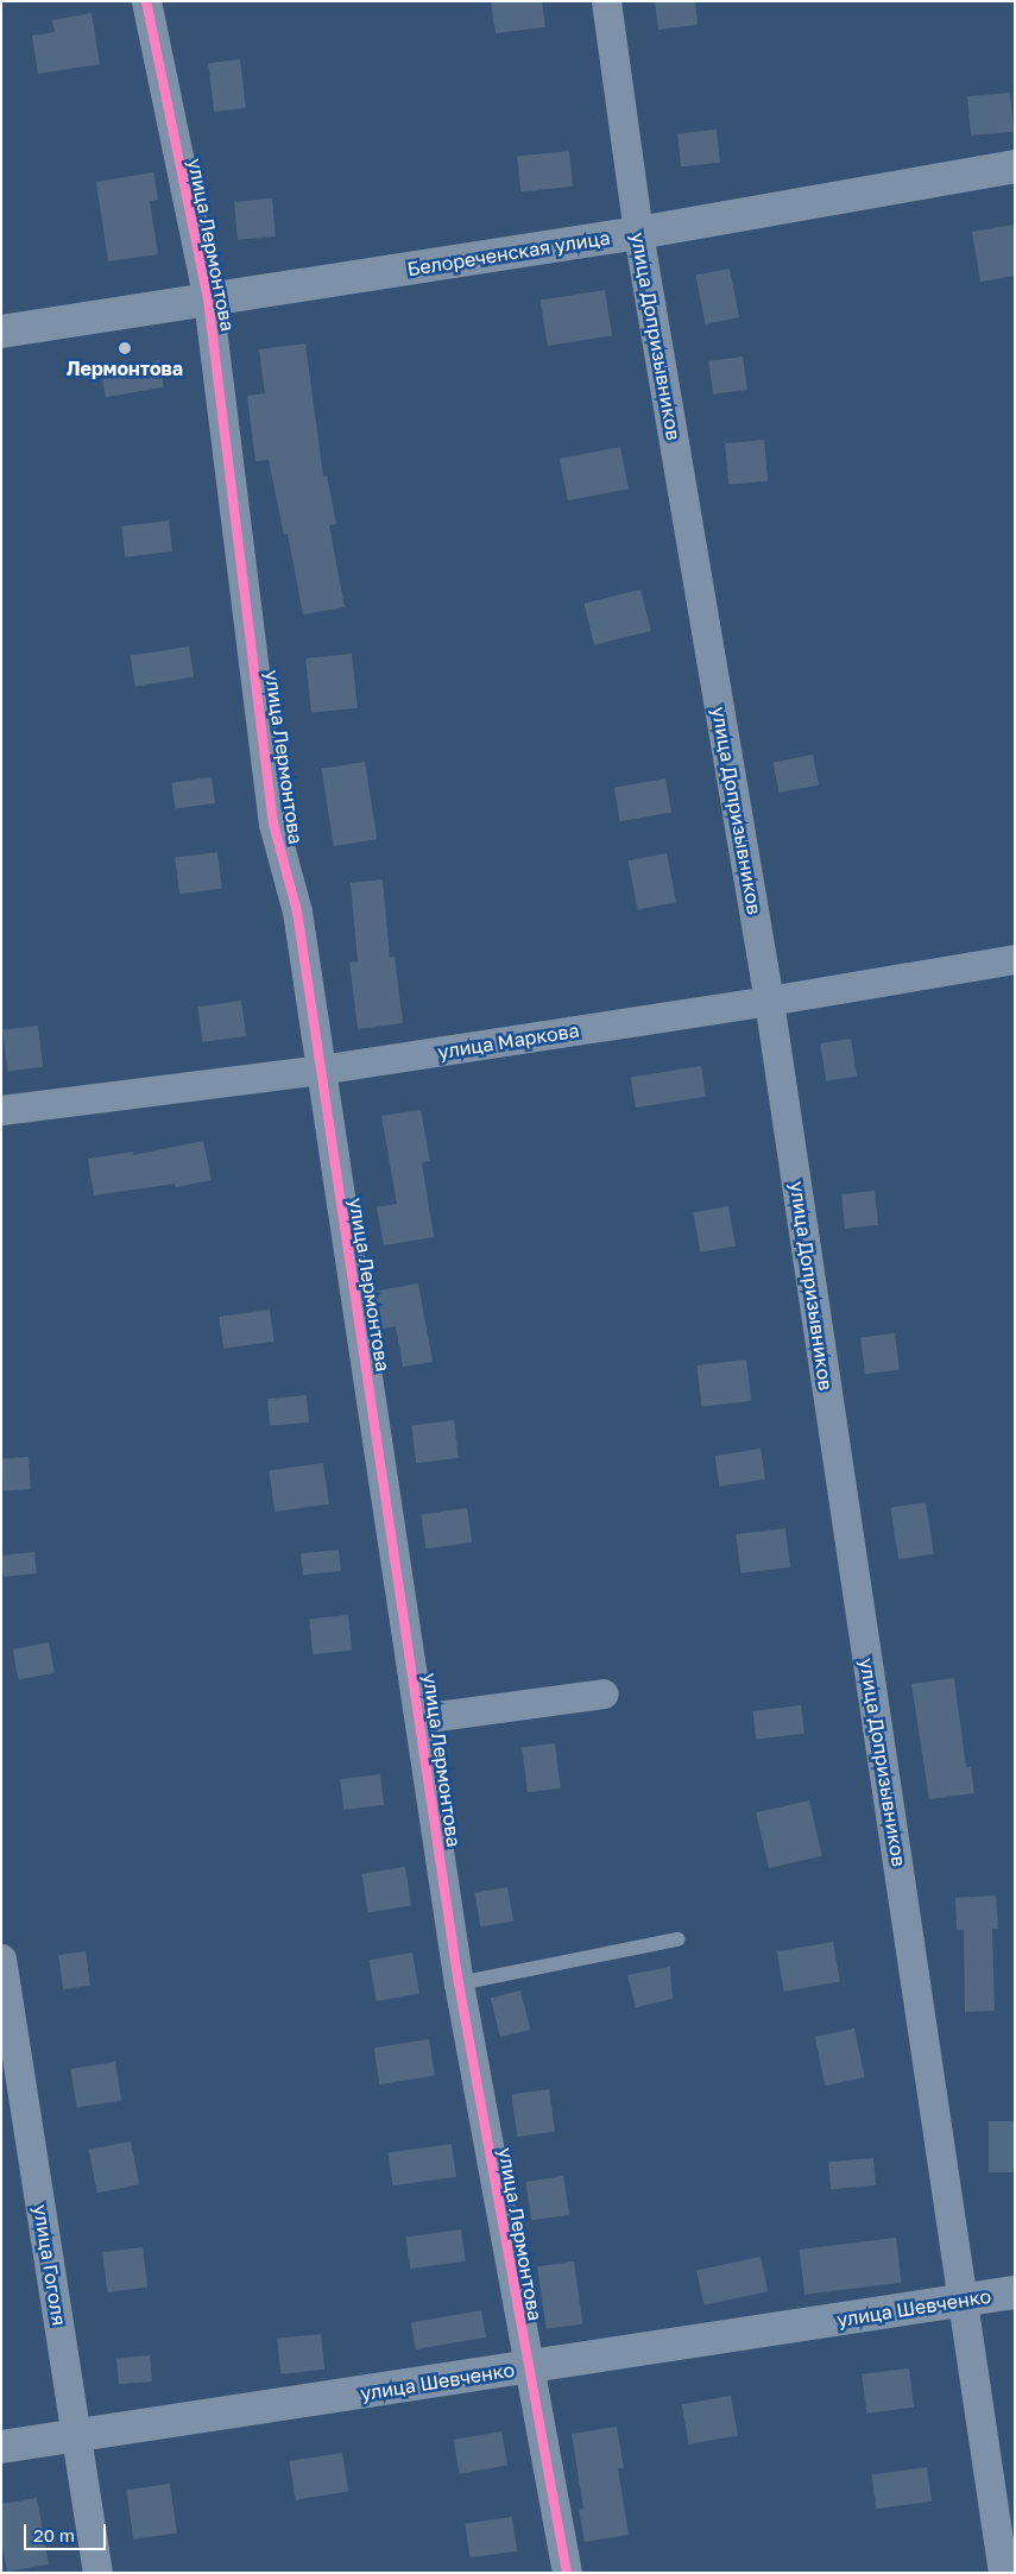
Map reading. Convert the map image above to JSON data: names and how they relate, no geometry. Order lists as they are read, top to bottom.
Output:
{
  "streets": {
    "street": [
      "улица Лермонтова",
      "Белореченская улица",
      "улица Допризывников",
      "улица Маркова",
      "улица Гоголя",
      "улица Шевченко"
    ]
  },
  "crossings": [
    ["улица Лермонтова", "Белореченская улица"],
    ["улица Лермонтова", "улица Маркова"],
    ["улица Лермонтова", "улица Шевченко"],
    ["Белореченская улица", "улица Допризывников"],
    ["улица Допризывников", "улица Маркова"],
    ["улица Допризывников", "улица Шевченко"],
    ["улица Гоголя", "улица Шевченко"]
  ],
  "places": ["Лермонтова"],
  "scale_bar": "20 m"
}
